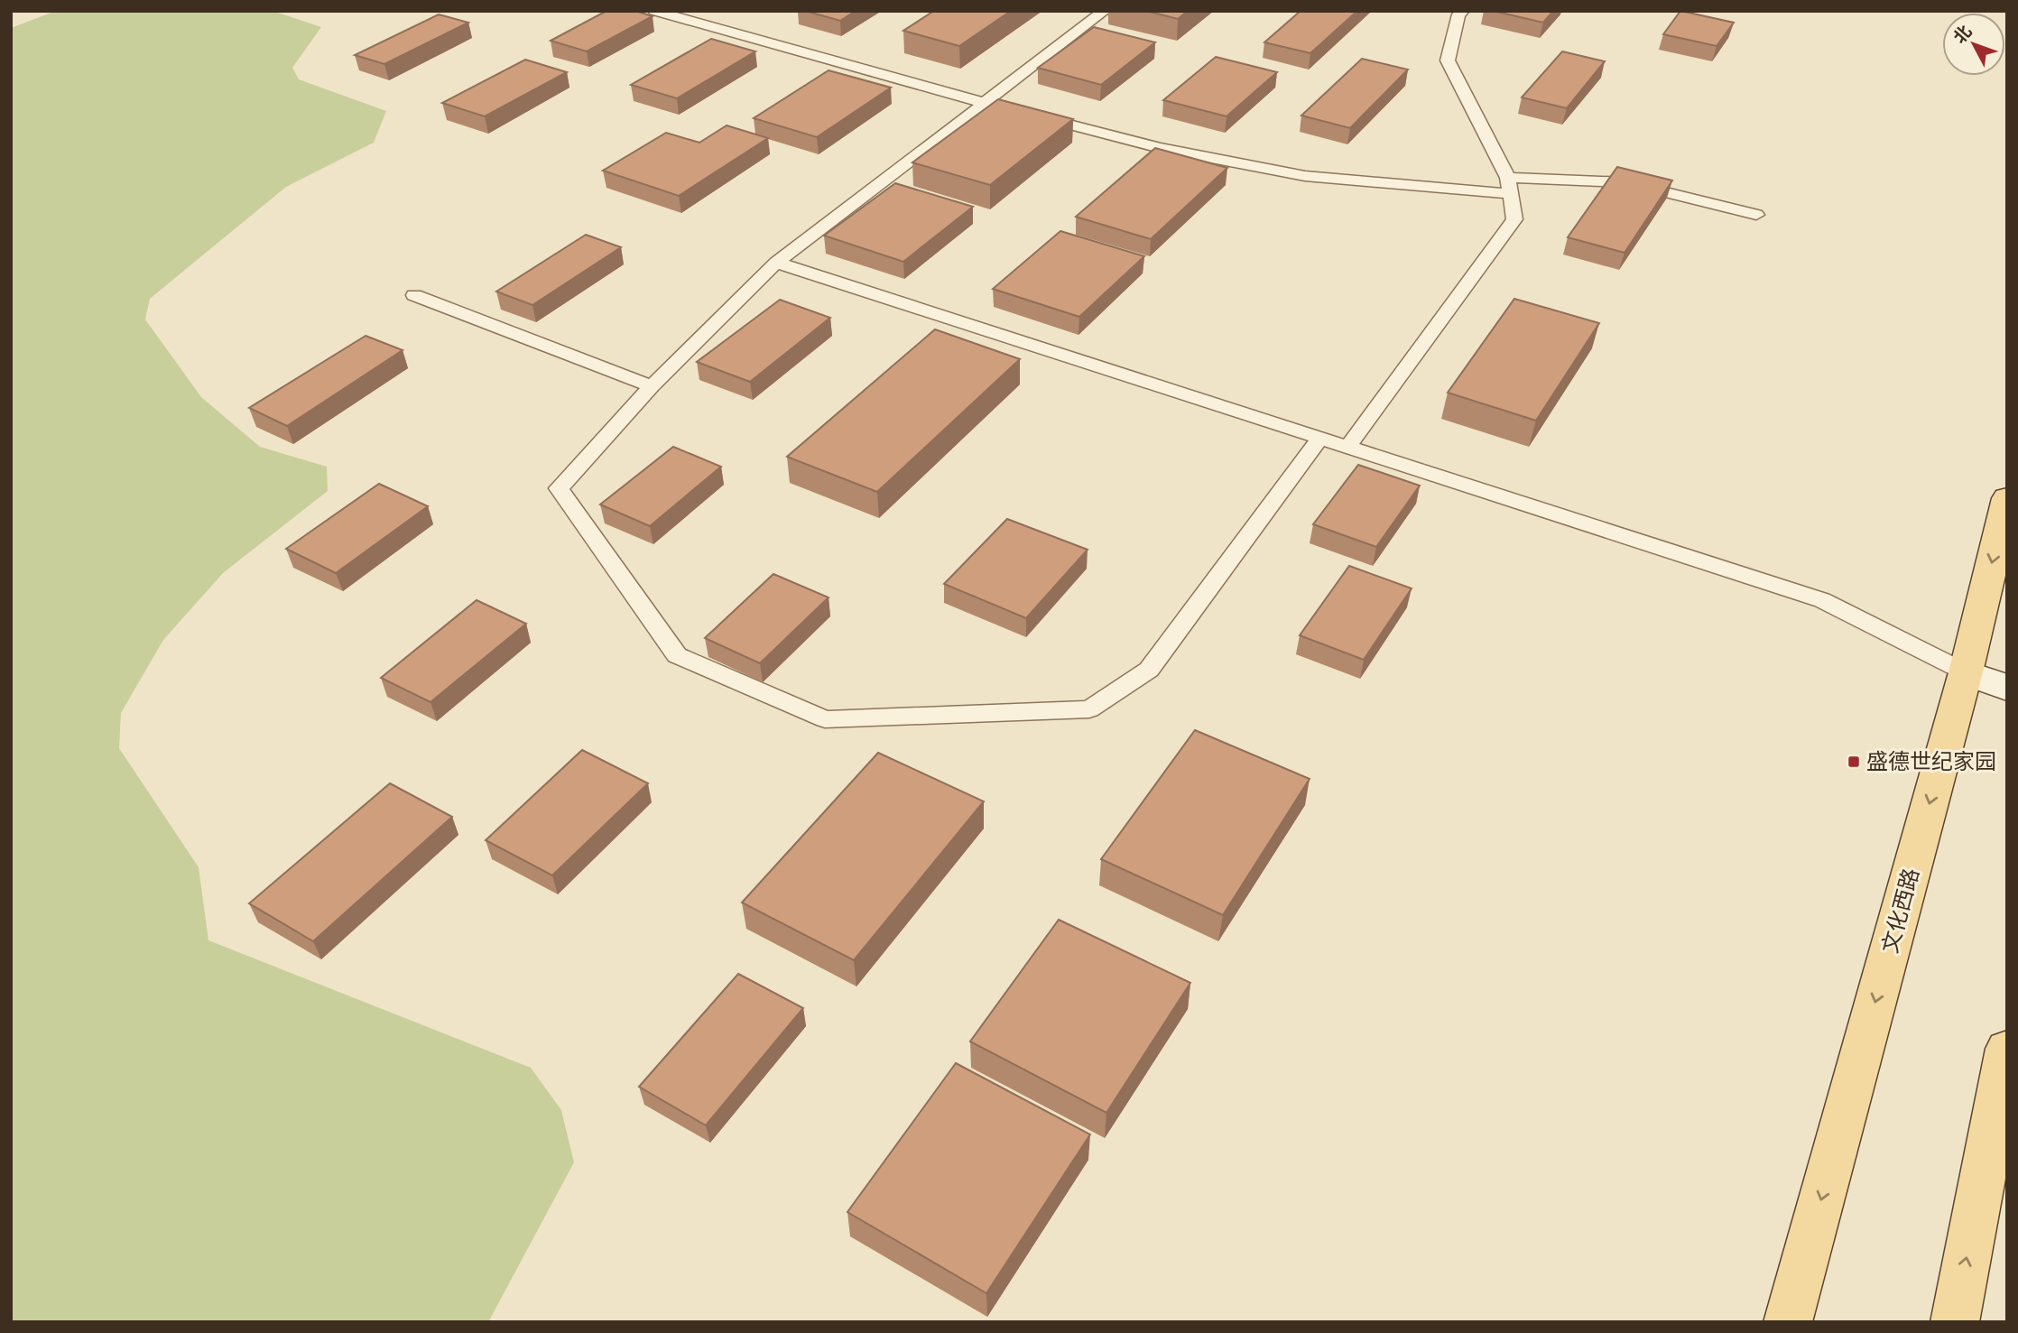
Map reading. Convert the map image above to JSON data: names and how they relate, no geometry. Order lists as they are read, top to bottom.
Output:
{
  "streets": {
    "main road": ["文化西路"]
  },
  "places": {
    "transit": ["盛德世纪家园"]
  },
  "north": "top left"
}
